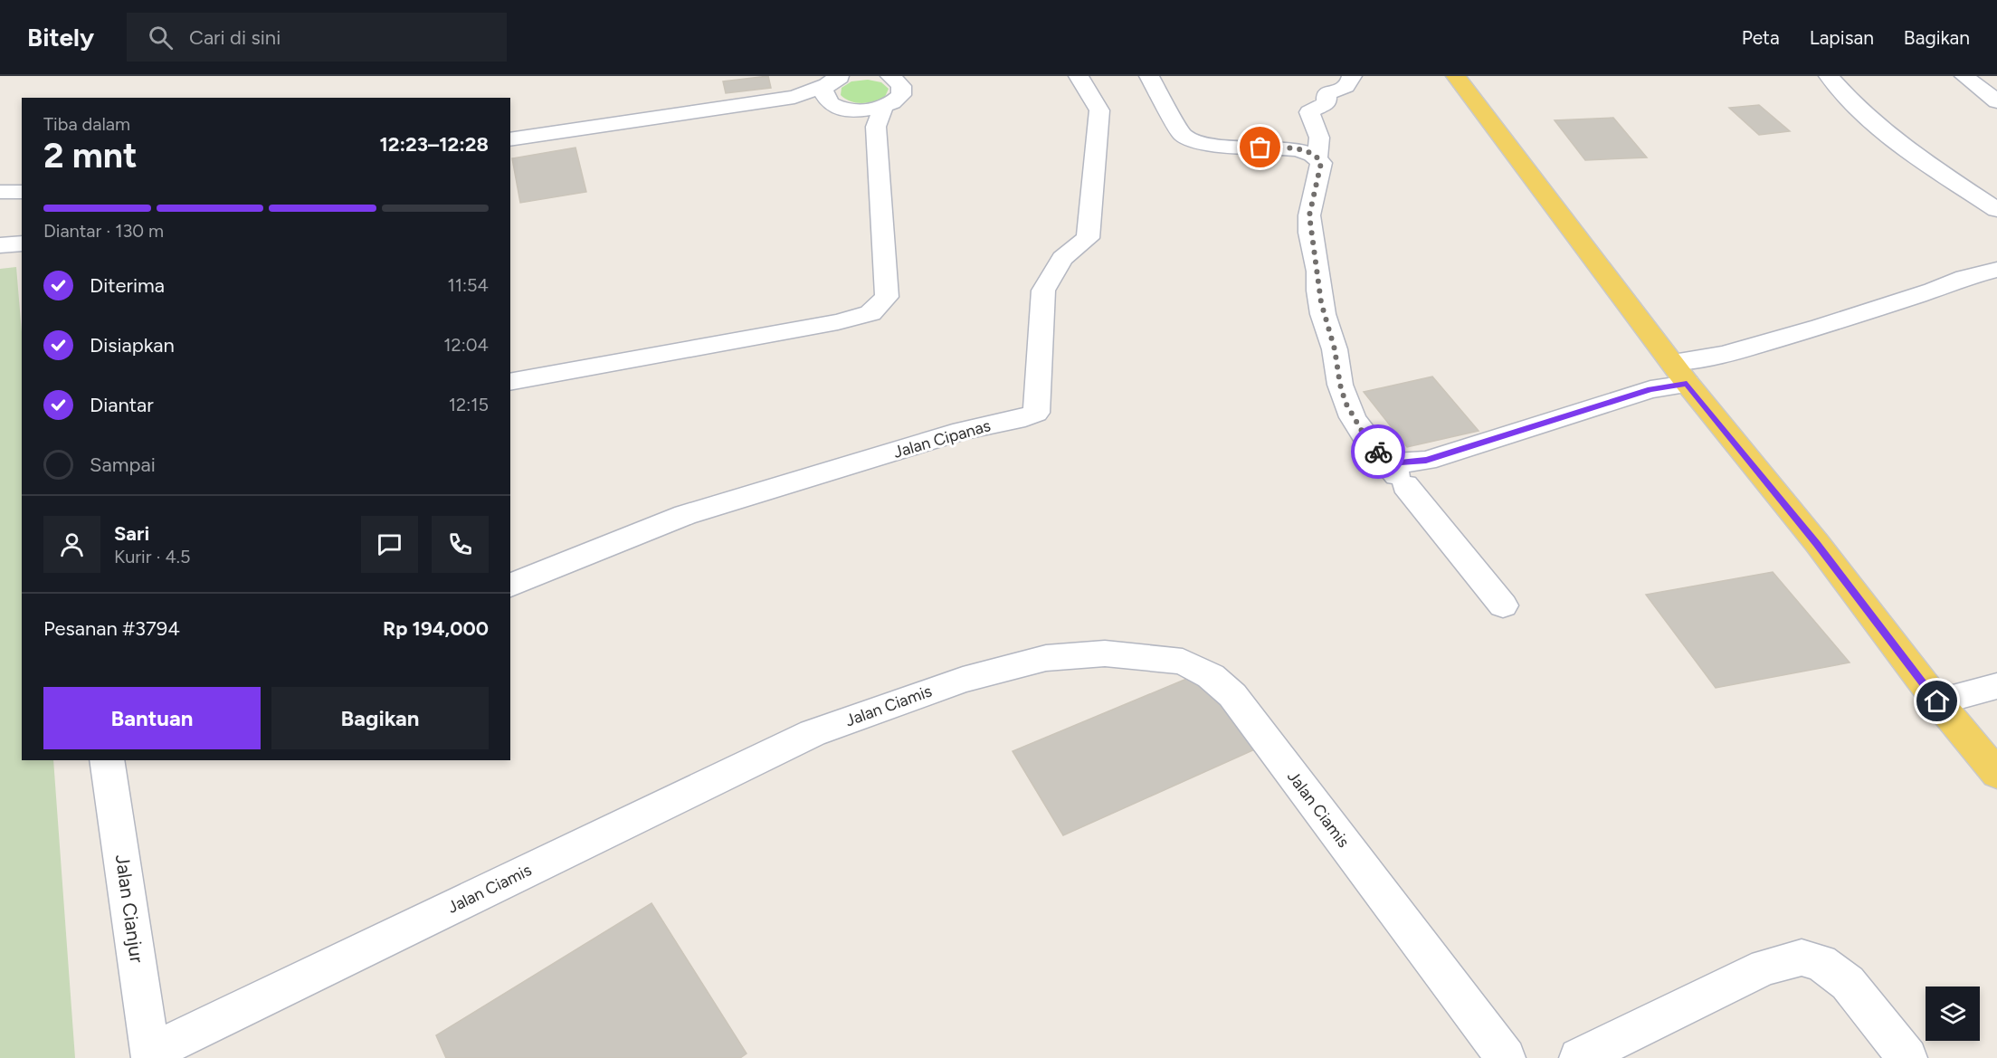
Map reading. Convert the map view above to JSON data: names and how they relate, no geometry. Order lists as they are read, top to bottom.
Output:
{
  "streets": {
    "street": ["Jalan Cipanas", "Jalan Ciamis", "Jalan Cianjur"]
  },
  "crossings": [
    ["Jalan Ciamis", "Jalan Cianjur"]
  ],
  "page": {
    "header": "Bitely",
    "search": "Cari di sini",
    "nav": ["Peta", "Lapisan", "Bagikan"],
    "heading": ["2 mnt", "Tiba dalam", "12:23–12:28"],
    "panel": [
      "Sari",
      "Kurir · 4.5",
      "Pesanan #3794",
      "Rp 194,000"
    ],
    "bar": "Diantar · 130 m",
    "list": [
      ["Diterima", "11:54"],
      ["Disiapkan", "12:04"],
      ["Diantar", "12:15"],
      "Sampai"
    ],
    "buttons": ["Bantuan", "Bagikan"]
  }
}
